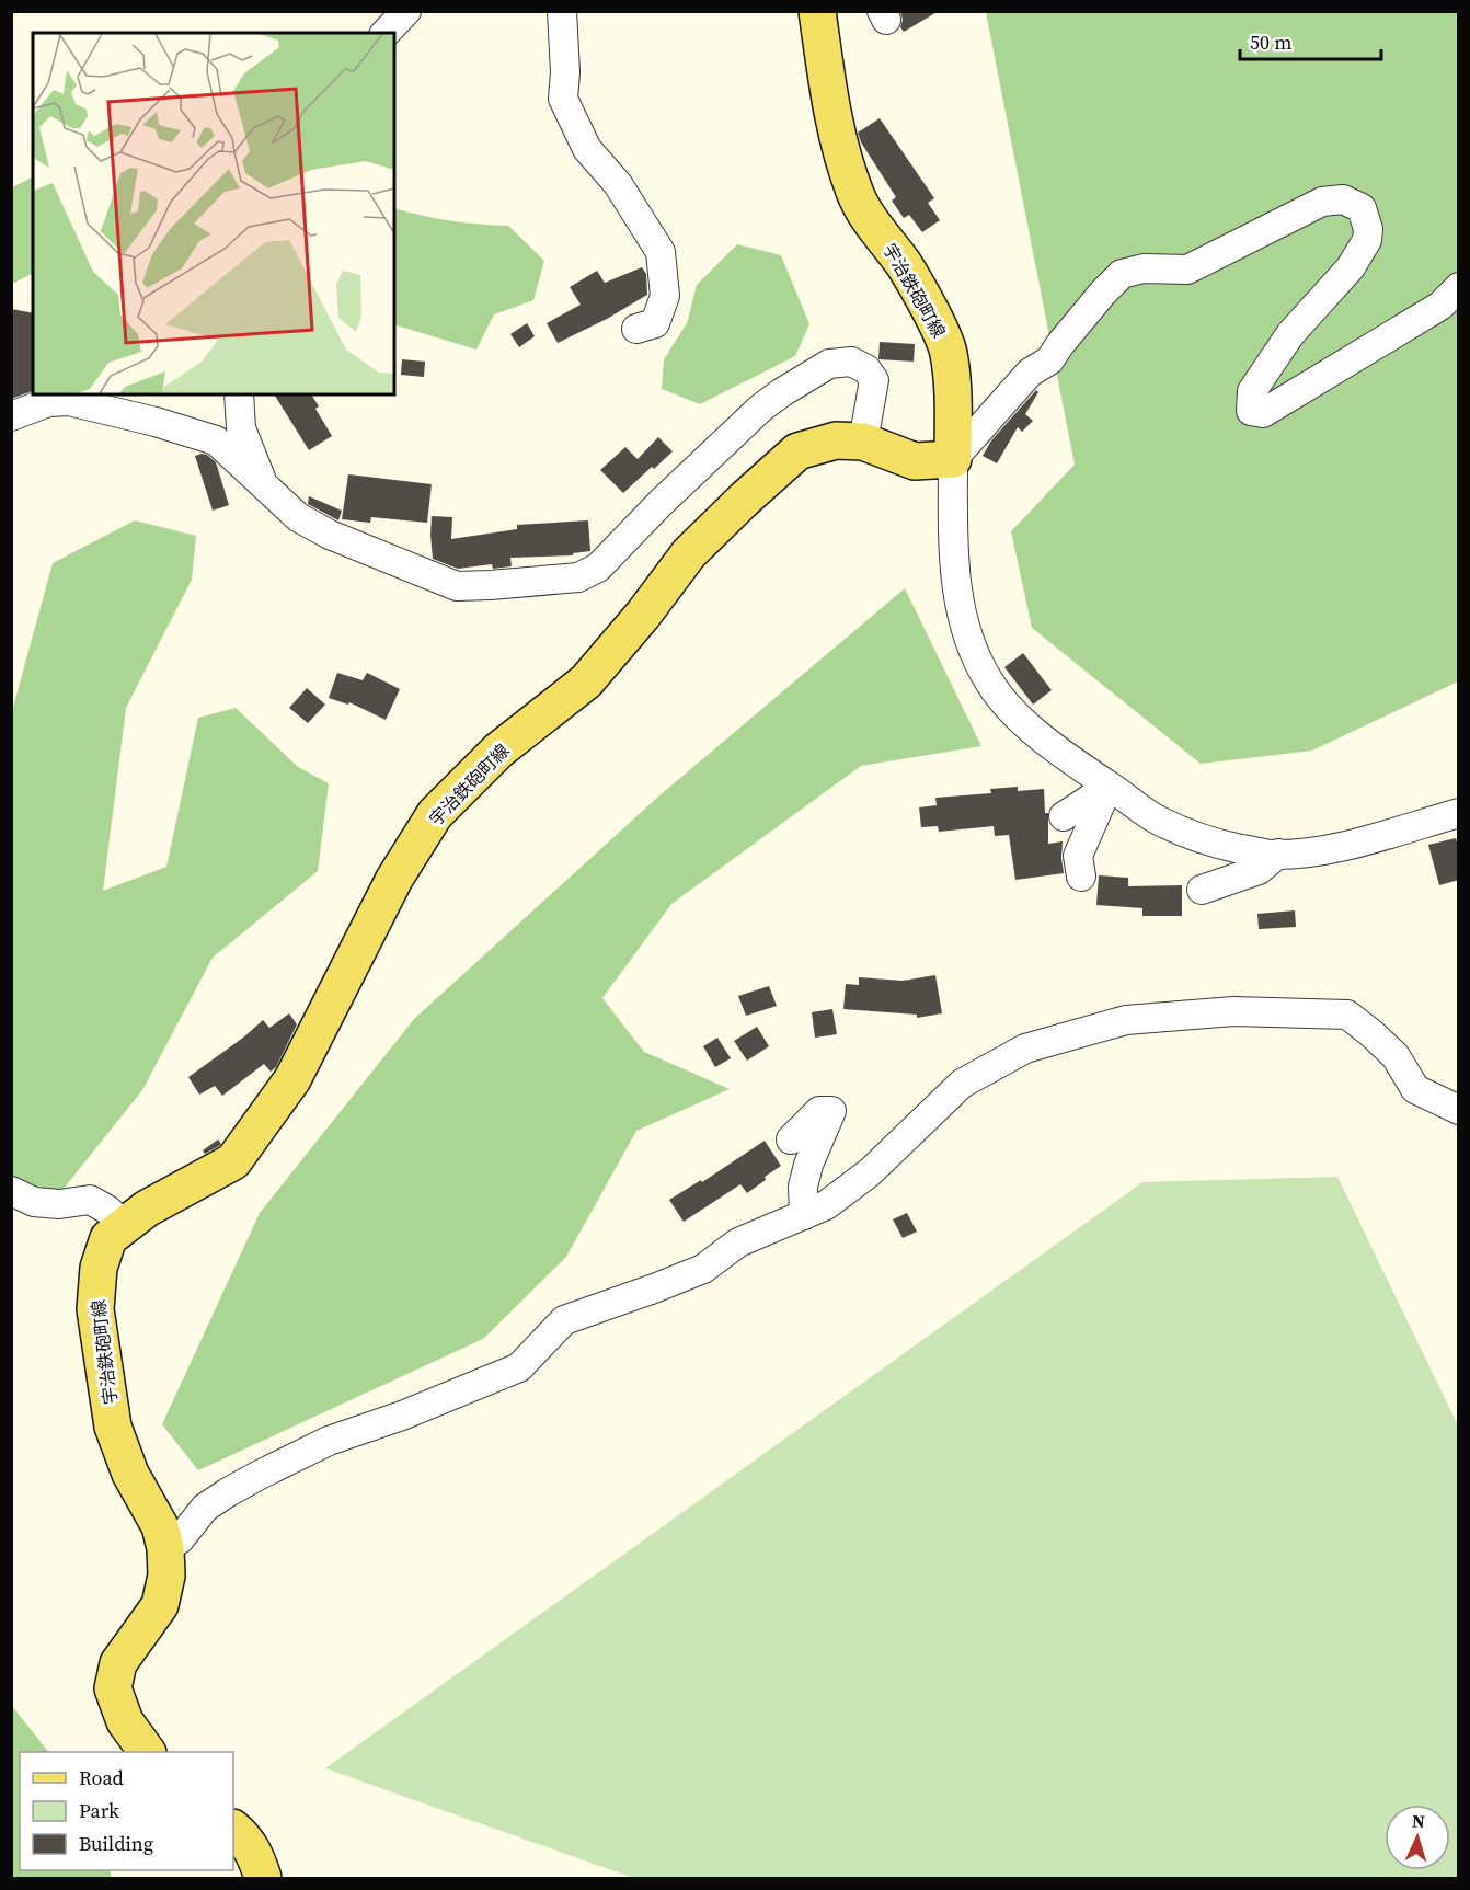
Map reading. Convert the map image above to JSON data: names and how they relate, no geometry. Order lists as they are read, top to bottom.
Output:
{
  "streets": {
    "main road": ["宇治鉄砲町線"]
  },
  "legend": ["Road", "Park", "Building"],
  "scale_bar": "50 m",
  "north": "top"
}
